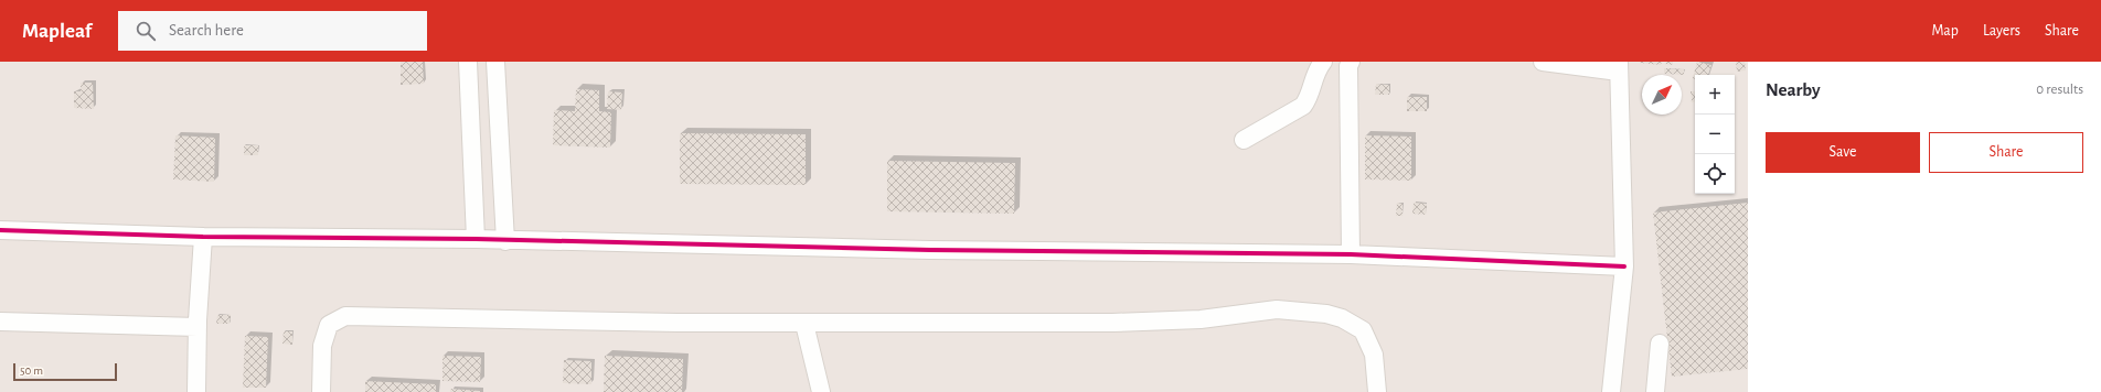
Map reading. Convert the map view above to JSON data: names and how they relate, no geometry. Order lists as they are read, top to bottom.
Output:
{
  "scale_bar": "50 m",
  "north": "top right",
  "page": {
    "header": "Mapleaf",
    "search": "Search here",
    "nav": ["Map", "Layers", "Share"],
    "heading": ["Nearby", "0 results"],
    "map_buttons": ["+", "−"],
    "buttons": ["Save", "Share"],
    "scale": "50 m"
  }
}
